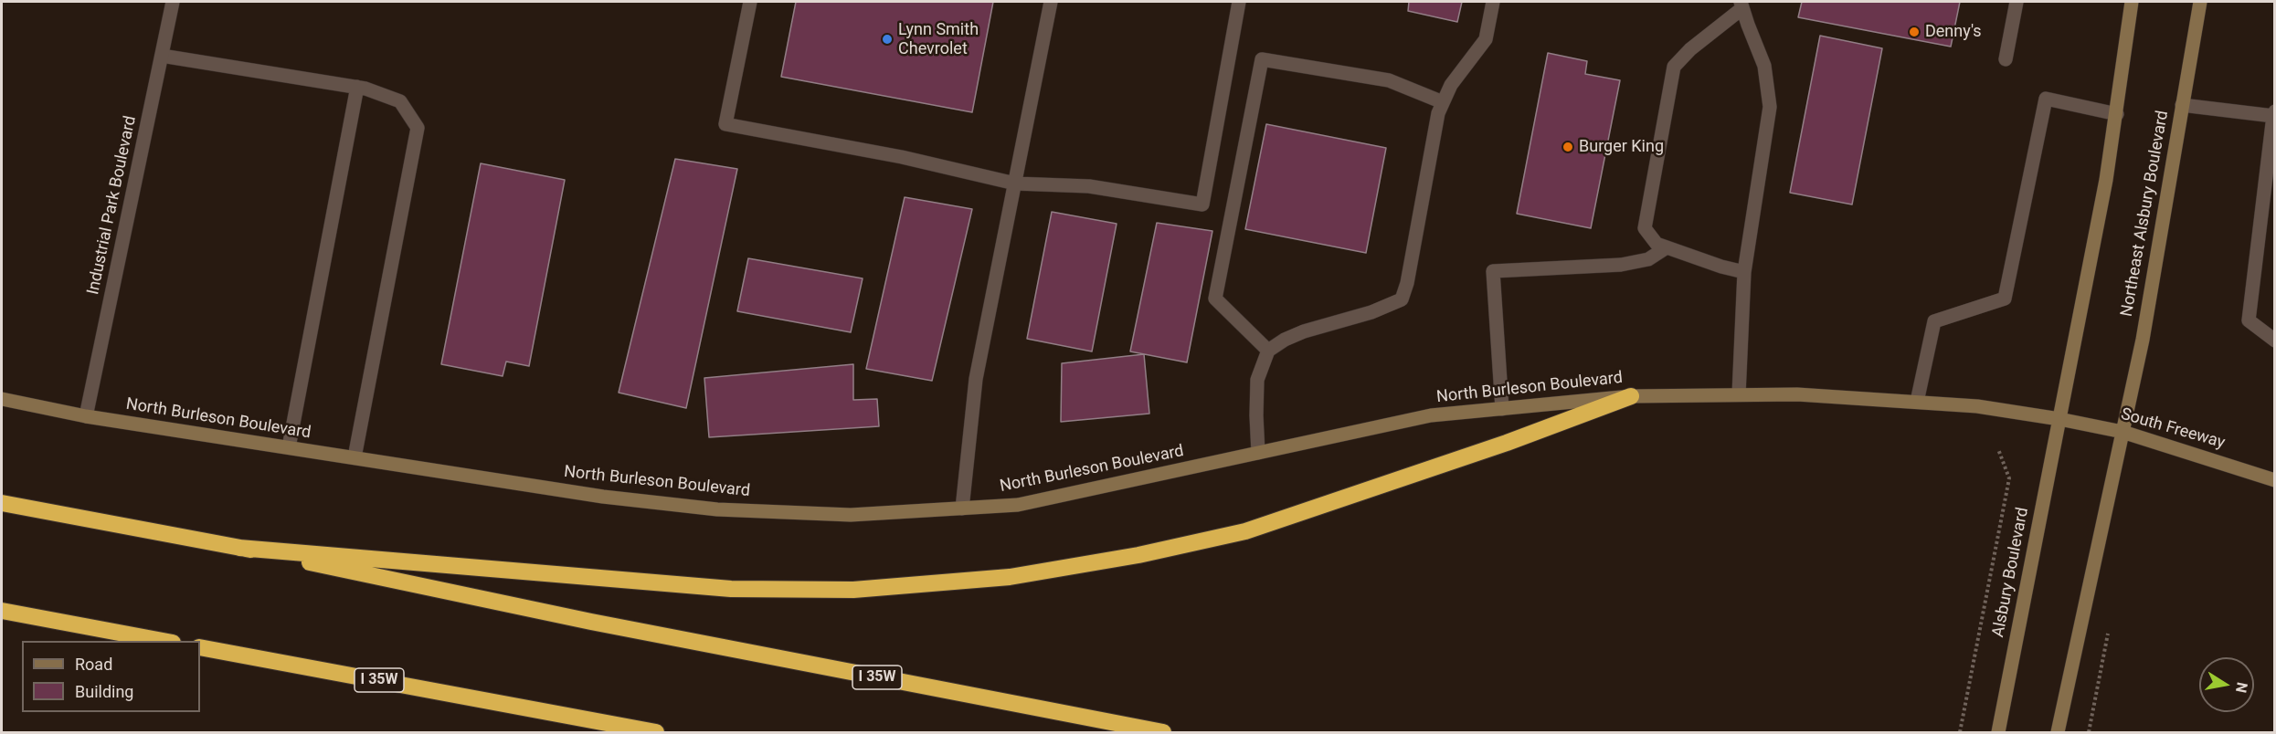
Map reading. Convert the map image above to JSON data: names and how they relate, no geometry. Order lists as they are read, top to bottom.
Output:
{
  "streets": {
    "highway": ["I 35W"],
    "main road": [
      "Northeast Alsbury Boulevard",
      "North Burleson Boulevard",
      "South Freeway",
      "Alsbury Boulevard"
    ],
    "street": ["Industrial Park Boulevard"]
  },
  "crossings": [
    ["Industrial Park Boulevard", "North Burleson Boulevard"],
    ["Northeast Alsbury Boulevard", "South Freeway"],
    ["North Burleson Boulevard", "South Freeway"],
    ["North Burleson Boulevard", "Alsbury Boulevard"],
    ["South Freeway", "Alsbury Boulevard"]
  ],
  "places": ["Denny's", "Lynn Smith Chevrolet", "Burger King"],
  "legend": ["Road", "Building"],
  "north": "right"
}
